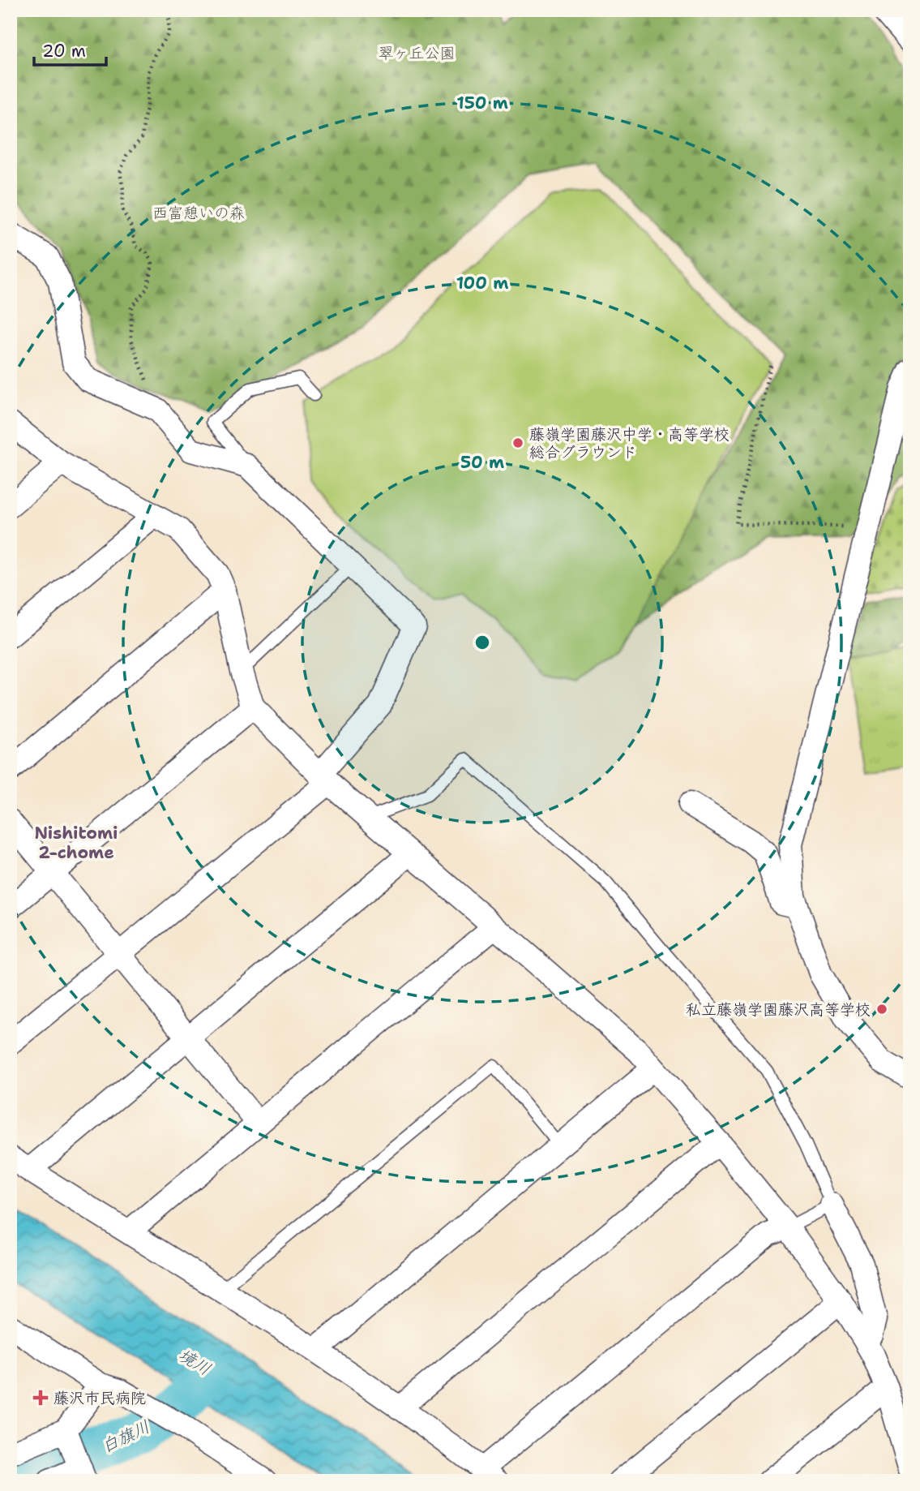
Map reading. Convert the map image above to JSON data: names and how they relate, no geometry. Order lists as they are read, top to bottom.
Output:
{
  "districts": ["Nishitomi 2-chome"],
  "water": ["境川", "白旗川"],
  "parks": ["翠ヶ丘公園", "西富憩いの森"],
  "places": {
    "other": ["藤嶺学園藤沢中学・高等学校 総合グラウンド", "私立藤嶺学園藤沢高等学校"],
    "health": ["藤沢市民病院"]
  },
  "scale_bar": "20 m",
  "rings": ["150 m", "100 m", "50 m"]
}
